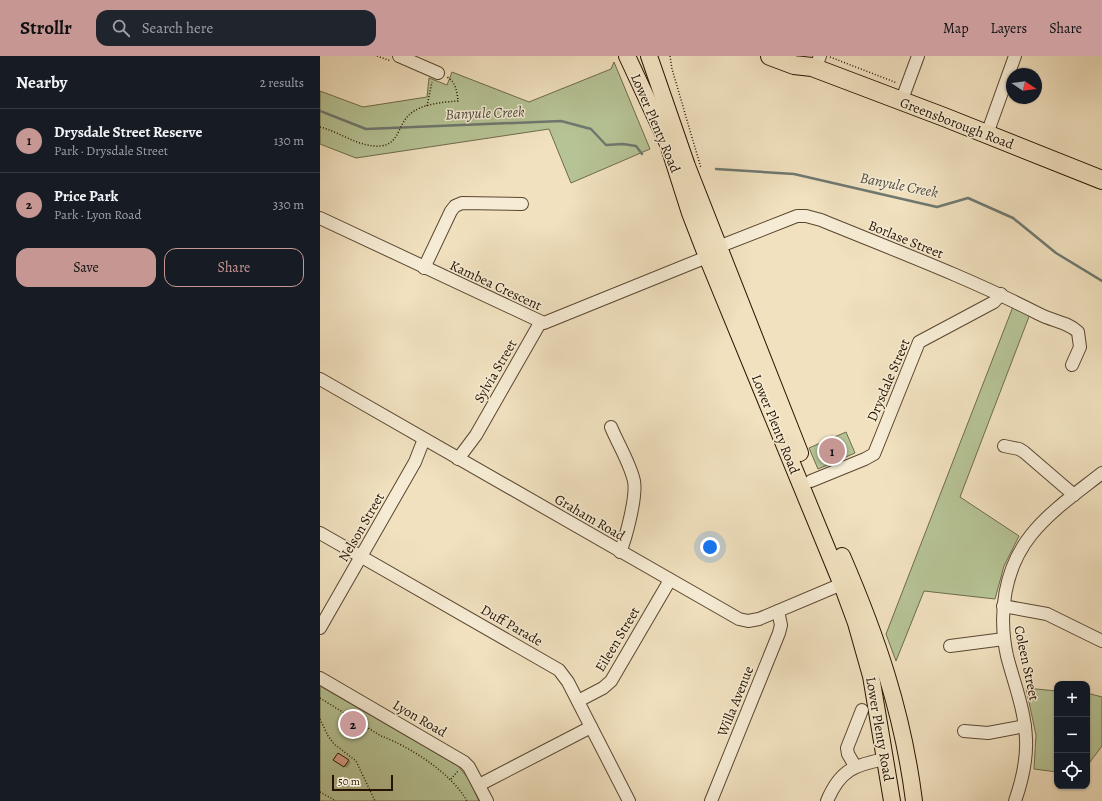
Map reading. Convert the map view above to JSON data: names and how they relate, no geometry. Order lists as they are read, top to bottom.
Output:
{
  "streets": {
    "highway": ["Greensborough Road"],
    "main road": ["Lower Plenty Road"],
    "street": [
      "Borlase Street",
      "Kambea Crescent",
      "Sylvia Street",
      "Drysdale Street",
      "Graham Road",
      "Nelson Street",
      "Duff Parade",
      "Eileen Street",
      "Coleen Street",
      "Willa Avenue",
      "Lyon Road"
    ]
  },
  "crossings": [
    ["Lower Plenty Road", "Borlase Street"],
    ["Lower Plenty Road", "Kambea Crescent"],
    ["Lower Plenty Road", "Drysdale Street"],
    ["Lower Plenty Road", "Graham Road"],
    ["Borlase Street", "Kambea Crescent"],
    ["Borlase Street", "Drysdale Street"],
    ["Kambea Crescent", "Sylvia Street"],
    ["Sylvia Street", "Graham Road"],
    ["Graham Road", "Nelson Street"],
    ["Graham Road", "Eileen Street"],
    ["Graham Road", "Willa Avenue"],
    ["Nelson Street", "Duff Parade"],
    ["Duff Parade", "Eileen Street"]
  ],
  "water": ["Banyule Creek"],
  "scale_bar": "50 m",
  "north": "right",
  "page": {
    "header": "Strollr",
    "search": "Search here",
    "nav": ["Map", "Layers", "Share"],
    "heading": ["Nearby", "2 results"],
    "list": [
      {
        "mark": "1",
        "name": "Drysdale Street Reserve",
        "note": "Park · Drysdale Street",
        "value": "130 m"
      },
      {
        "mark": "2",
        "name": "Price Park",
        "note": "Park · Lyon Road",
        "value": "330 m"
      }
    ],
    "buttons": ["Save", "Share"],
    "pins": ["1", "2"],
    "map_buttons": ["+", "−"],
    "scale": "50 m"
  }
}
